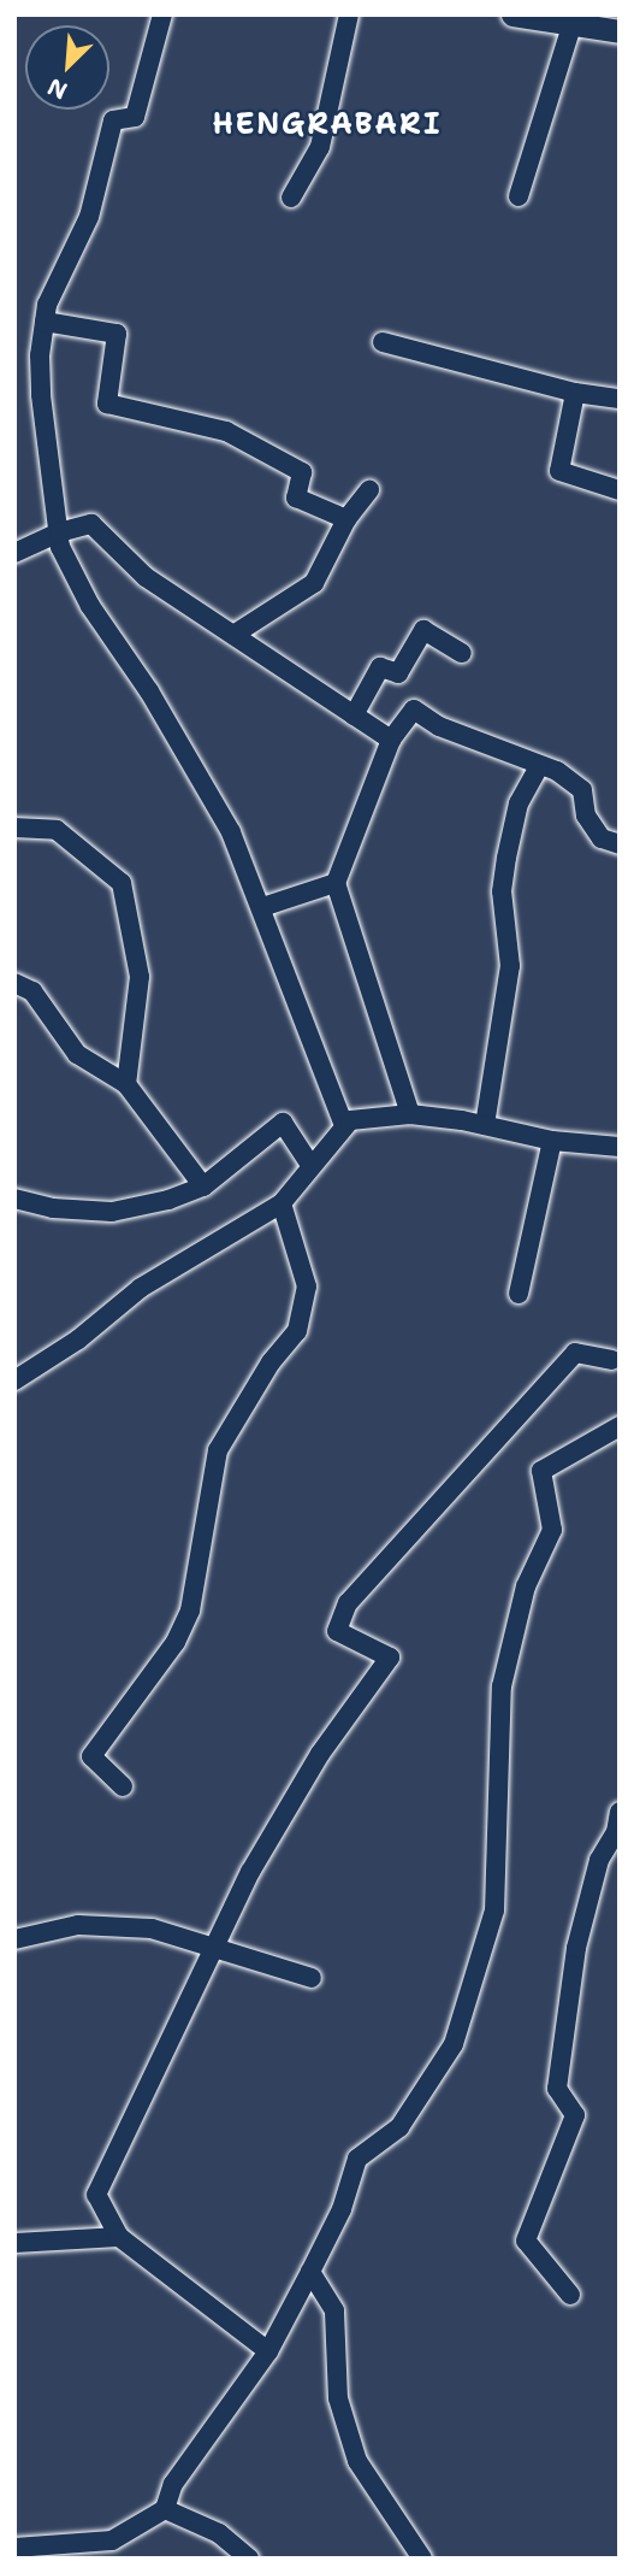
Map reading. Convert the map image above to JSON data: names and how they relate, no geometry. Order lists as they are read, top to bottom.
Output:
{
  "districts": ["HENGRABARI"],
  "north": "bottom left"
}
